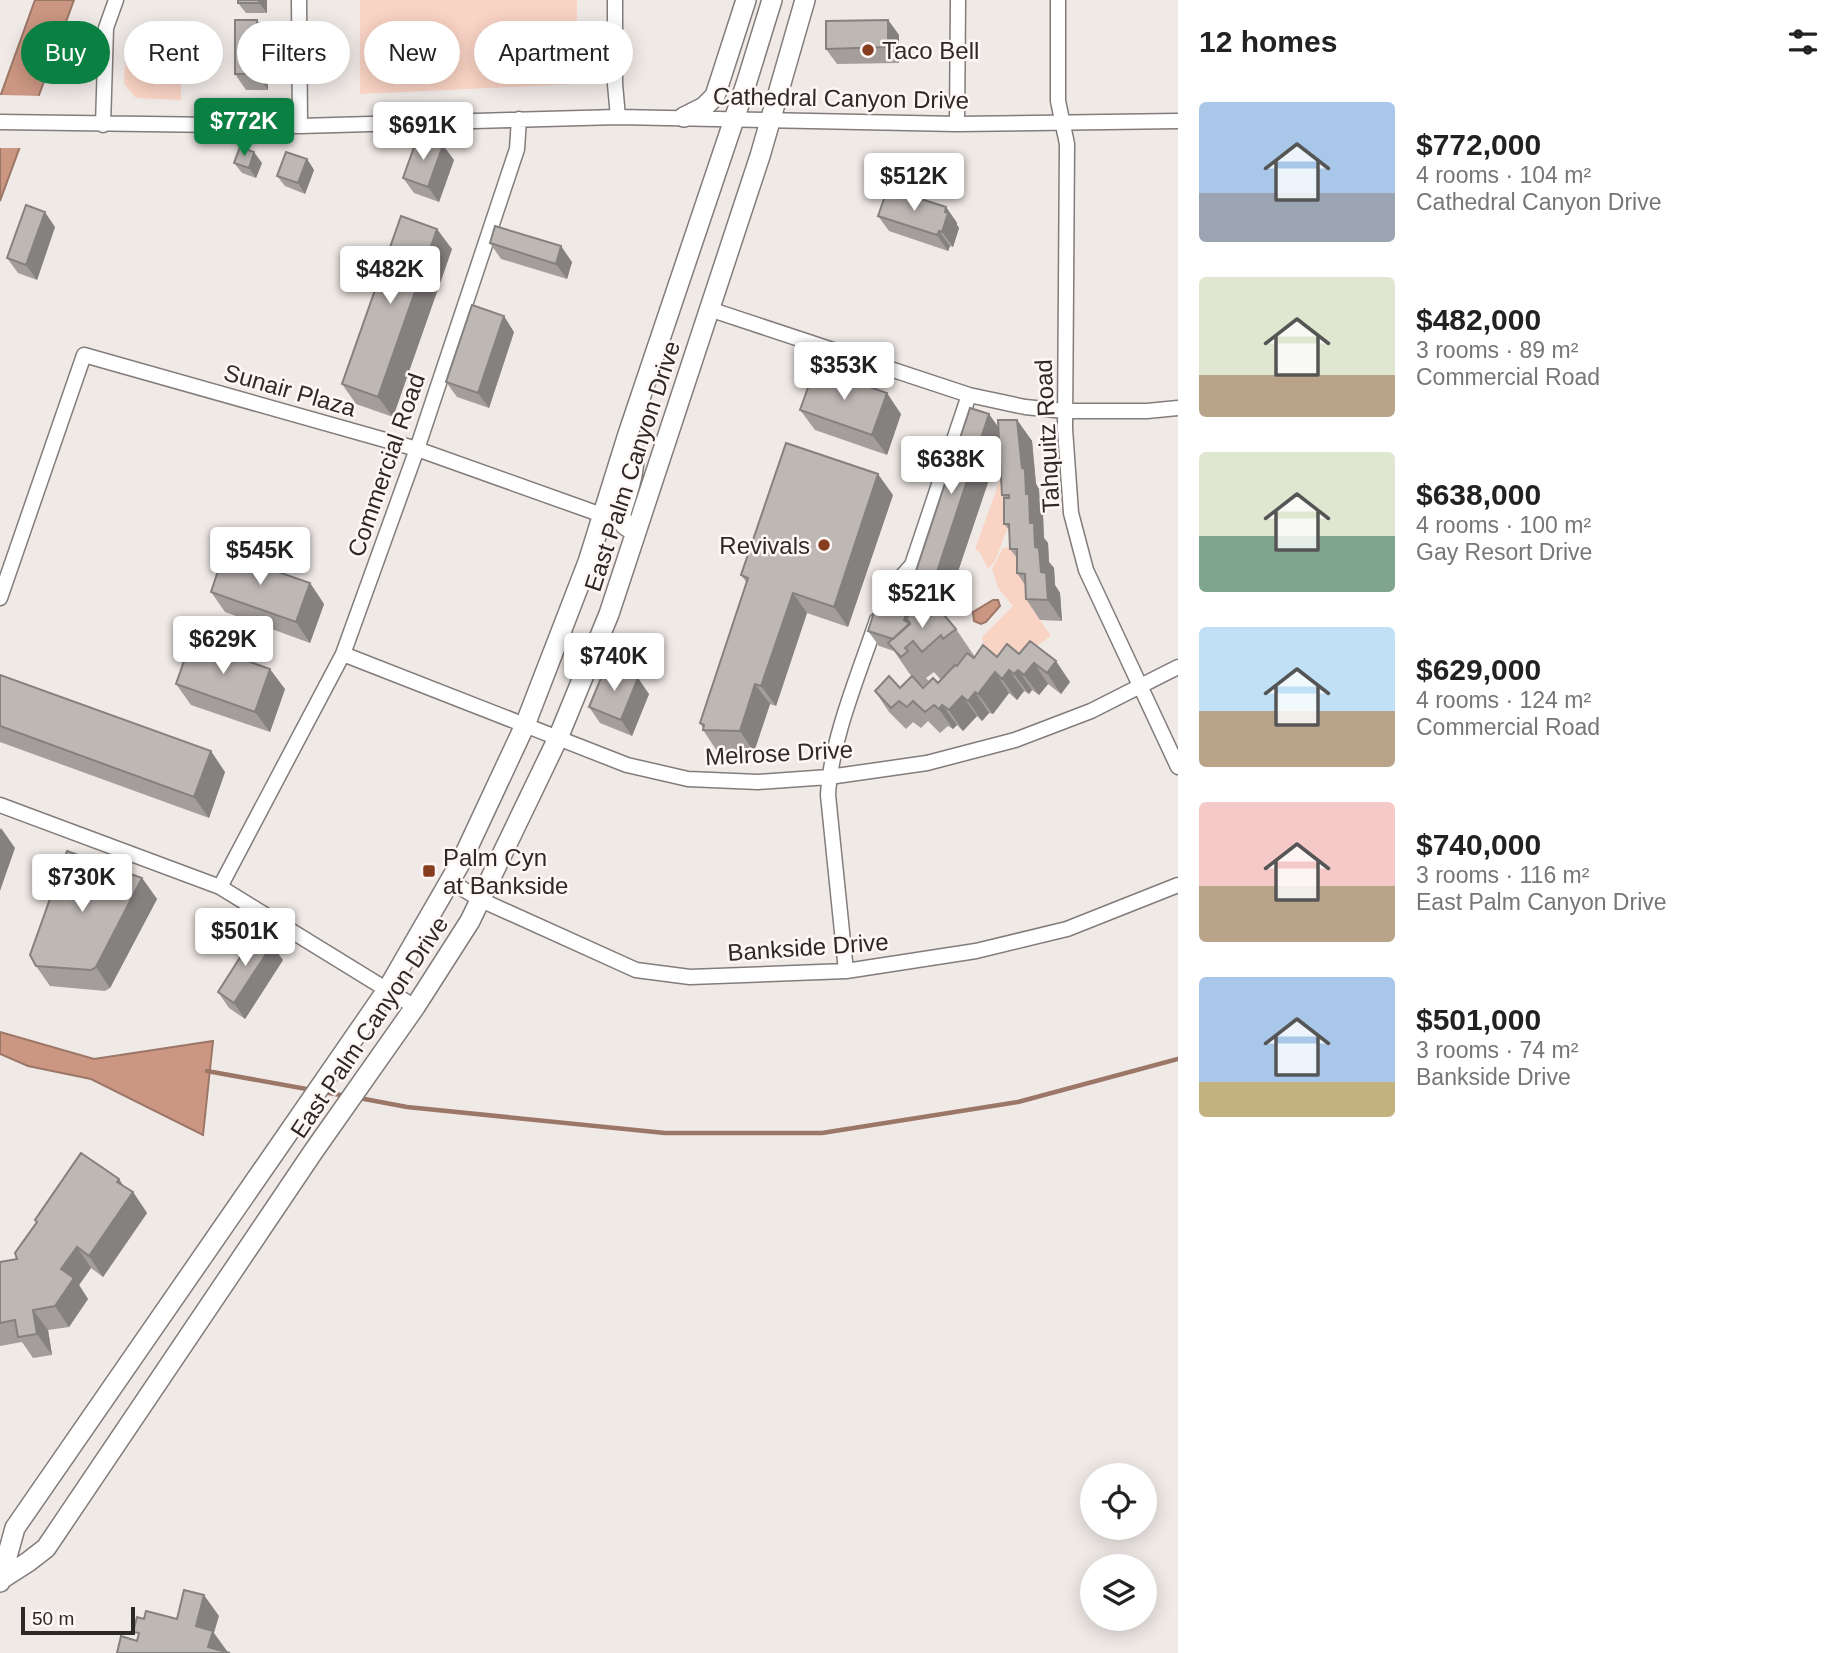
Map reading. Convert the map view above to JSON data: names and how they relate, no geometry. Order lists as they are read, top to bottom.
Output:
{
  "streets": {
    "main road": ["East Palm Canyon Drive"],
    "street": [
      "Cathedral Canyon Drive",
      "Sunair Plaza",
      "Tahquitz Road",
      "Commercial Road",
      "Melrose Drive",
      "Bankside Drive"
    ]
  },
  "crossings": [
    ["Cathedral Canyon Drive", "Tahquitz Road"],
    ["Cathedral Canyon Drive", "Commercial Road"],
    ["Cathedral Canyon Drive", "East Palm Canyon Drive"],
    ["Sunair Plaza", "Commercial Road"],
    ["Sunair Plaza", "East Palm Canyon Drive"],
    ["Tahquitz Road", "Melrose Drive"],
    ["Commercial Road", "Melrose Drive"],
    ["East Palm Canyon Drive", "Melrose Drive"],
    ["East Palm Canyon Drive", "Bankside Drive"]
  ],
  "places": {
    "other": ["Taco Bell", "Revivals"],
    "transit": ["Palm Cyn at Bankside"]
  },
  "scale_bar": "50 m",
  "page": {
    "heading": "12 homes",
    "chip": [
      "Buy",
      "Rent",
      "Filters",
      "New",
      "Apartment"
    ],
    "list": [
      {
        "name": "$772,000",
        "note": "4 rooms · 104 m² · Cathedral Canyon Drive"
      },
      {
        "name": "$482,000",
        "note": "3 rooms · 89 m² · Commercial Road"
      },
      {
        "name": "$638,000",
        "note": "4 rooms · 100 m² · Gay Resort Drive"
      },
      {
        "name": "$629,000",
        "note": "4 rooms · 124 m² · Commercial Road"
      },
      {
        "name": "$740,000",
        "note": "3 rooms · 116 m² · East Palm Canyon Drive"
      },
      {
        "name": "$501,000",
        "note": "3 rooms · 74 m² · Bankside Drive"
      }
    ],
    "price": [
      "$772K",
      "$691K",
      "$512K",
      "$482K",
      "$353K",
      "$638K",
      "$545K",
      "$521K",
      "$629K",
      "$740K",
      "$730K",
      "$501K"
    ],
    "scale": "50 m"
  }
}
